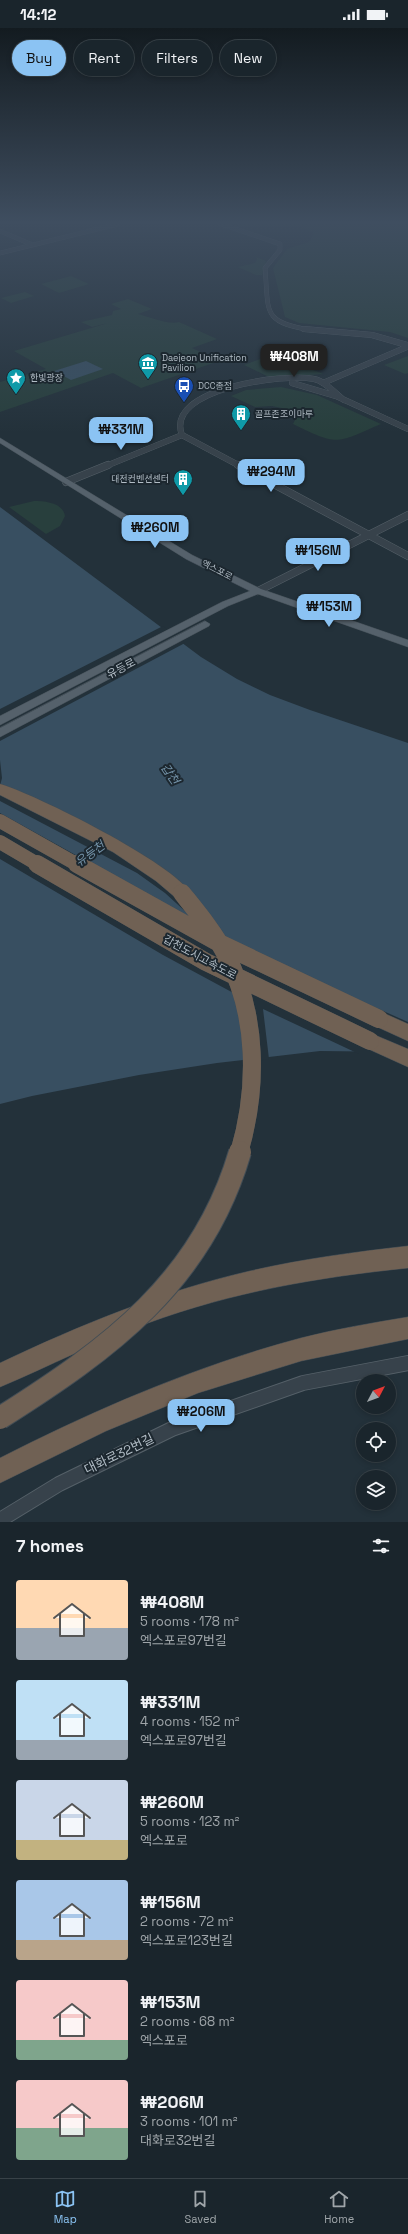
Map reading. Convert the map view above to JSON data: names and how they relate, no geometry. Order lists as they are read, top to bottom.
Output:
{
  "streets": {
    "highway": ["갑천도시고속도로"],
    "main road": ["엑스포로", "유등로"],
    "street": ["대화로32번길"]
  },
  "crossings": [
    ["엑스포로", "유등로"]
  ],
  "water": ["갑천", "유등천"],
  "places": {
    "museum": ["Daejeon Unification Pavilion"],
    "place": ["한빛광장"],
    "bus stop": ["DCC종점"],
    "building": ["골프존조이마루", "대전컨벤션센터"]
  },
  "north": "top right",
  "page": {
    "status": "14:12",
    "chip": [
      "Buy",
      "Rent",
      "Filters",
      "New"
    ],
    "price": [
      "₩408M",
      "₩331M",
      "₩294M",
      "₩260M",
      "₩156M",
      "₩153M",
      "₩206M"
    ],
    "heading": "7 homes",
    "list": [
      {
        "name": "₩408M",
        "note": "5 rooms · 178 m² · 엑스포로97번길"
      },
      {
        "name": "₩331M",
        "note": "4 rooms · 152 m² · 엑스포로97번길"
      },
      {
        "name": "₩260M",
        "note": "5 rooms · 123 m² · 엑스포로"
      },
      {
        "name": "₩156M",
        "note": "2 rooms · 72 m² · 엑스포로123번길"
      },
      {
        "name": "₩153M",
        "note": "2 rooms · 68 m² · 엑스포로"
      },
      {
        "name": "₩206M",
        "note": "3 rooms · 101 m² · 대화로32번길"
      }
    ],
    "tabs": ["Map", "Saved", "Home"]
  }
}
